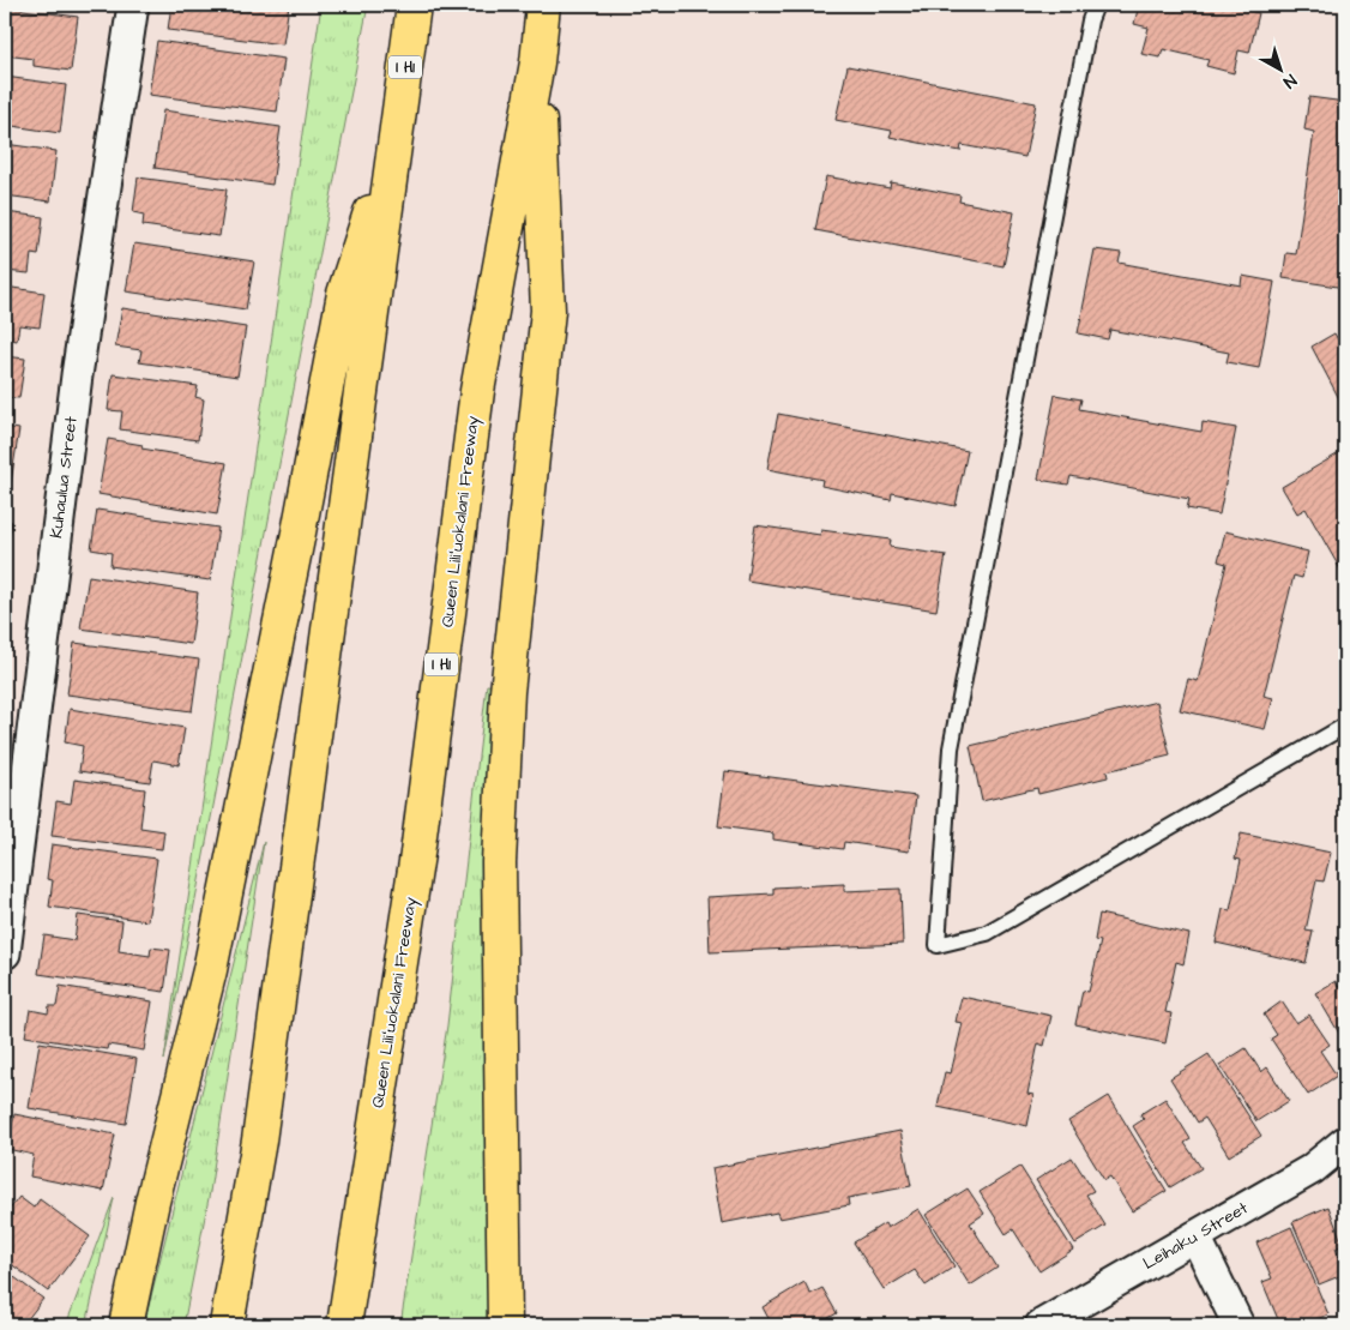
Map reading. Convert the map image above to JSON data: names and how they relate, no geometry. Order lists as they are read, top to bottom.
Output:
{
  "streets": {
    "highway": ["I H1", "Queen Liliʻuokalani Freeway"],
    "street": ["Kuhaulua Street", "Leihaku Street"]
  },
  "north": "bottom right"
}
